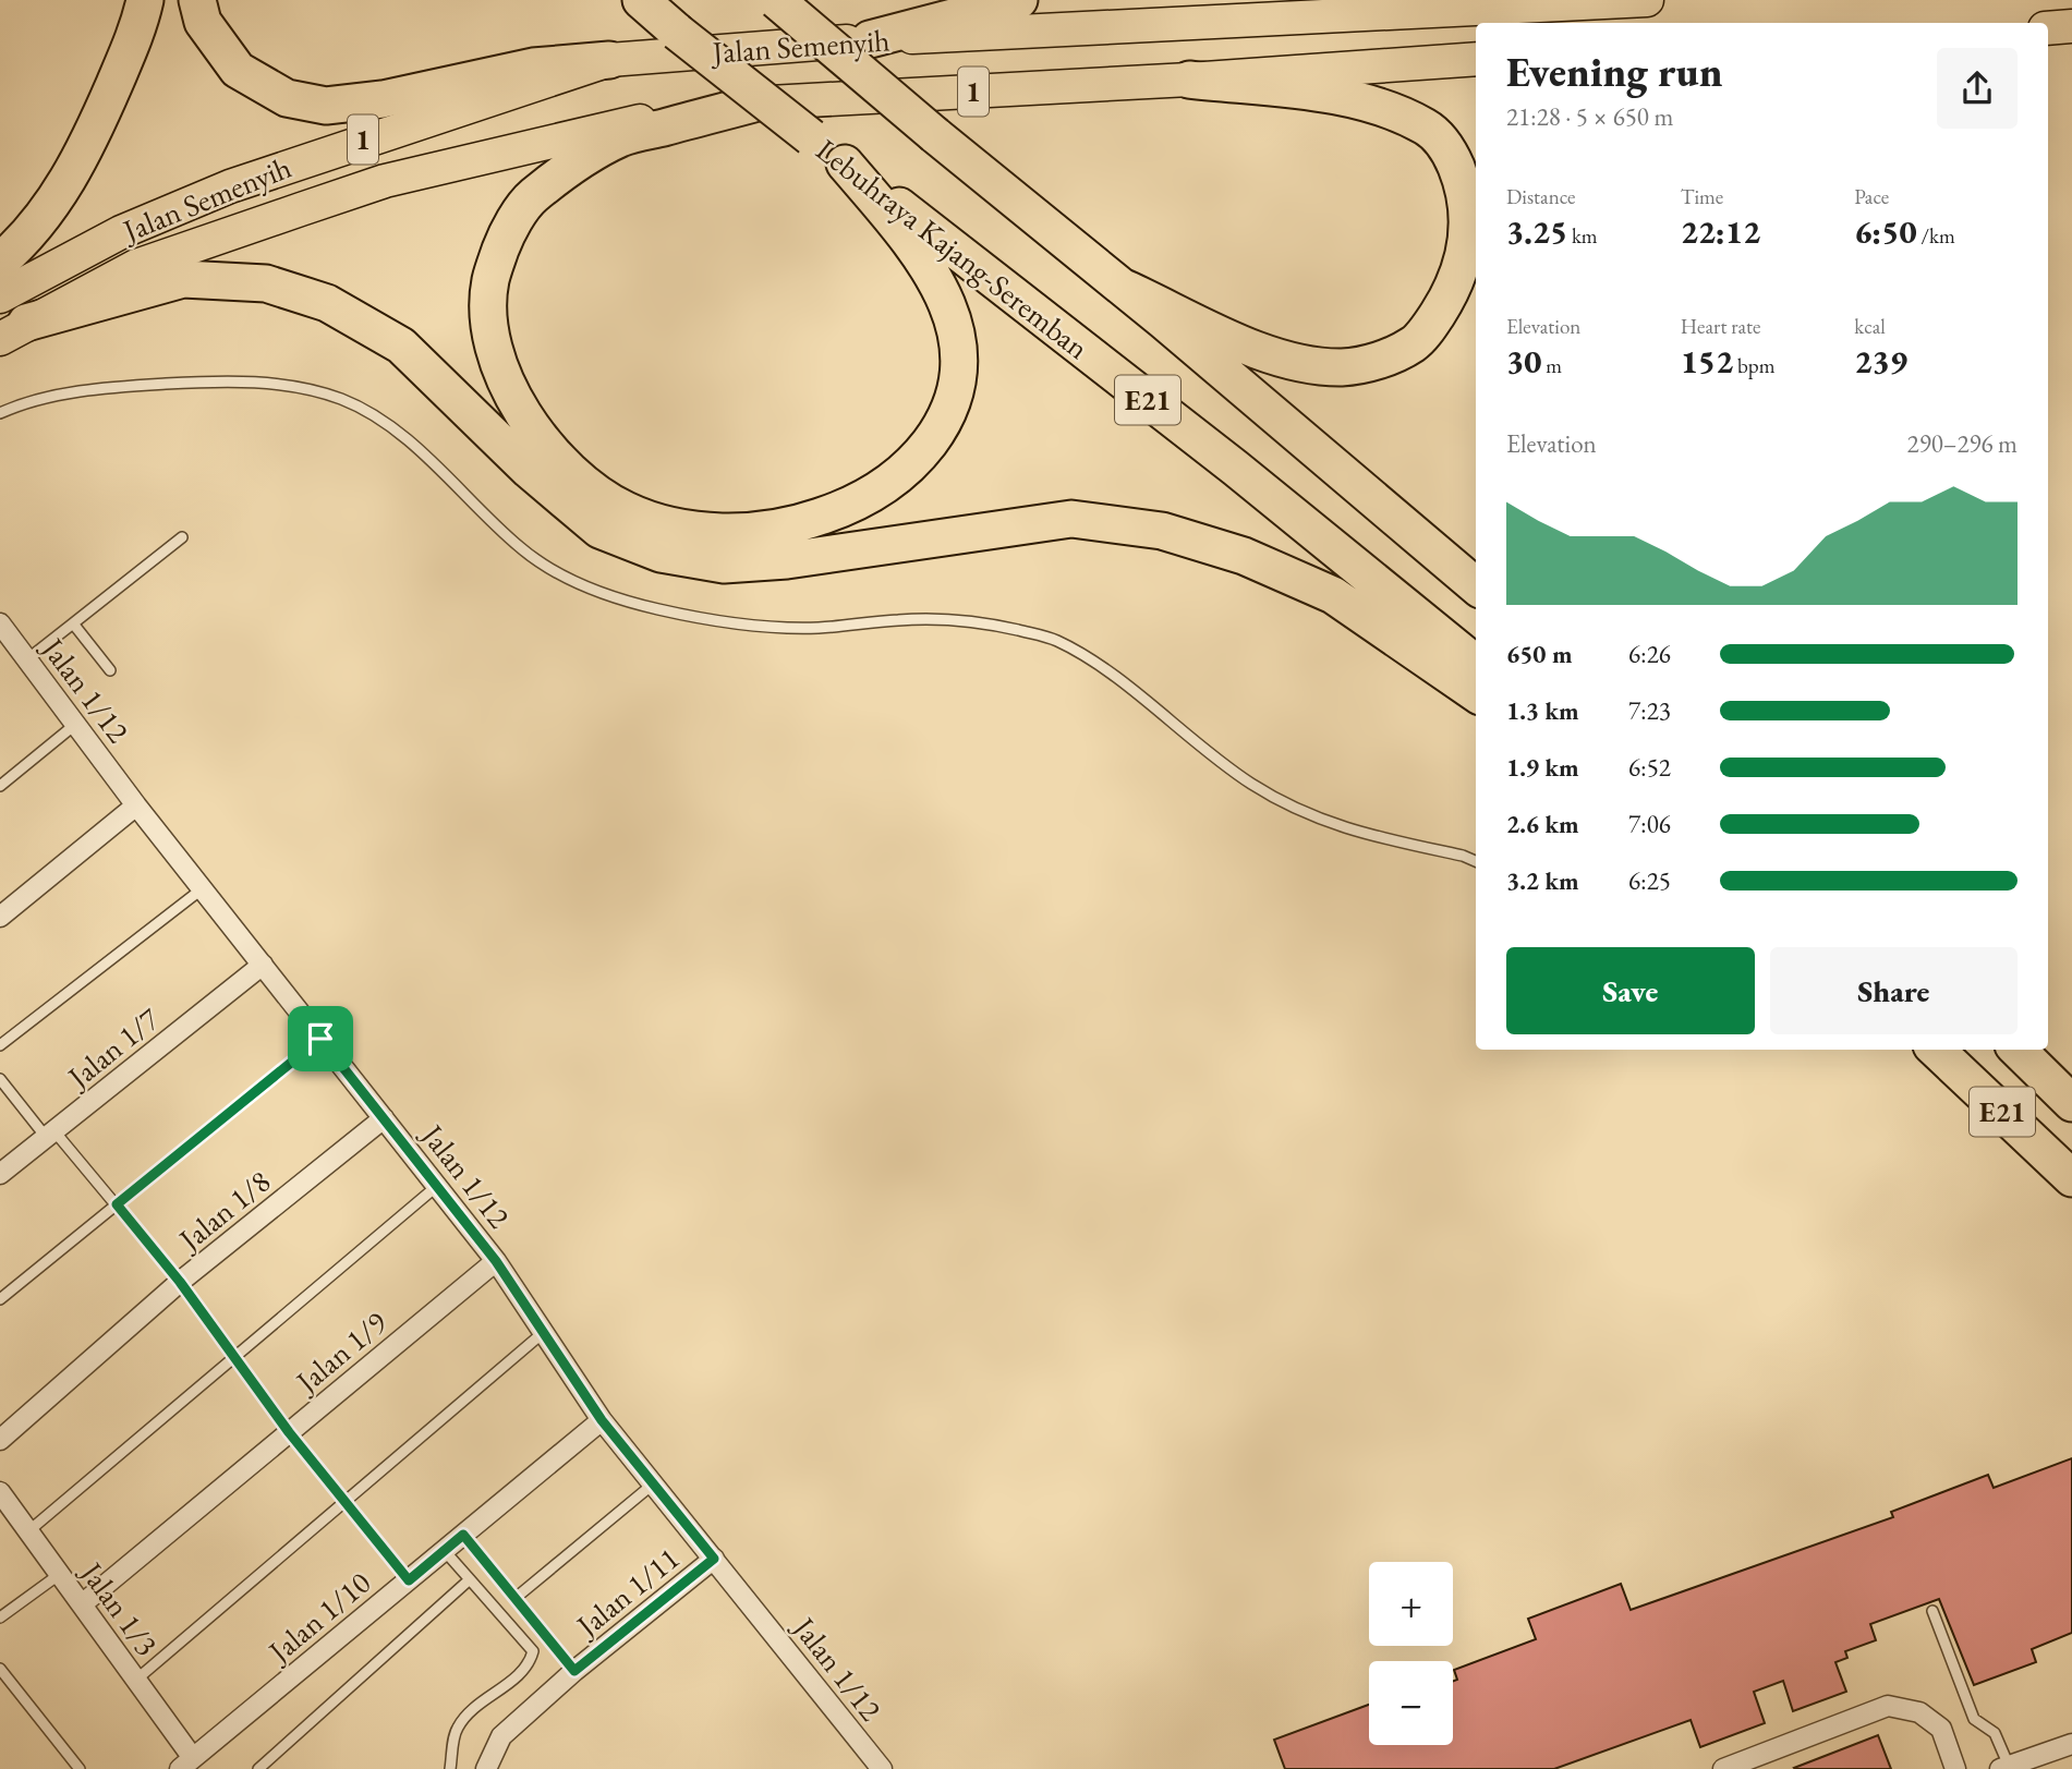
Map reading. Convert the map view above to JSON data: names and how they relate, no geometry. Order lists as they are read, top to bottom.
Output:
{
  "streets": {
    "highway": ["Lebuhraya Kajang-Seremban", "E21"],
    "main road": ["Jalan Semenyih", "1"],
    "street": [
      "Jalan 1/12",
      "Jalan 1/7",
      "Jalan 1/8",
      "Jalan 1/9",
      "Jalan 1/11",
      "Jalan 1/3",
      "Jalan 1/10"
    ]
  },
  "crossings": [
    ["Jalan 1/12", "Jalan 1/7"],
    ["Jalan 1/12", "Jalan 1/8"],
    ["Jalan 1/12", "Jalan 1/9"],
    ["Jalan 1/12", "Jalan 1/11"],
    ["Jalan 1/12", "Jalan 1/10"],
    ["Jalan 1/9", "Jalan 1/3"],
    ["Jalan 1/3", "Jalan 1/10"]
  ],
  "page": {
    "heading": ["Evening run", "21:28 · 5 × 650 m"],
    "stats": [
      ["Distance", "3.25 km"],
      ["Time", "22:12"],
      ["Pace", "6:50 /km"],
      ["Elevation", "30 m"],
      ["Heart rate", "152 bpm"],
      ["kcal", "239"]
    ],
    "chart": ["Elevation", "290–296 m"],
    "list": [
      {
        "name": "650 m",
        "note": "6:26"
      },
      {
        "name": "1.3 km",
        "note": "7:23"
      },
      {
        "name": "1.9 km",
        "note": "6:52"
      },
      {
        "name": "2.6 km",
        "note": "7:06"
      },
      {
        "name": "3.2 km",
        "note": "6:25"
      }
    ],
    "buttons": ["Save", "Share"],
    "map_buttons": ["+", "−"]
  }
}
